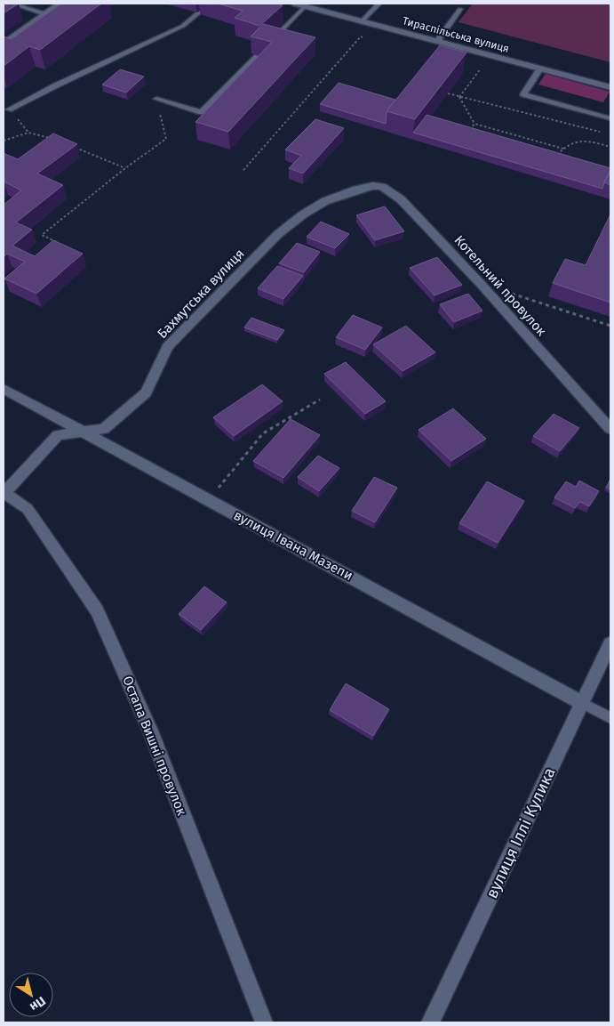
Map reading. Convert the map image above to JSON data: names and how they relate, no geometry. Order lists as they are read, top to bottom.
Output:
{
  "streets": {
    "street": [
      "Тираспільська вулиця",
      "Котельний провулок",
      "Бахмутська вулиця",
      "вулиця Івана Мазепи",
      "Остапа Вишні провулок",
      "вулиця Іллі Кулика"
    ]
  },
  "crossings": [
    ["Котельний провулок", "Бахмутська вулиця"],
    ["Бахмутська вулиця", "вулиця Івана Мазепи"],
    ["Бахмутська вулиця", "Остапа Вишні провулок"],
    ["вулиця Івана Мазепи", "вулиця Іллі Кулика"]
  ],
  "north": "bottom right"
}
